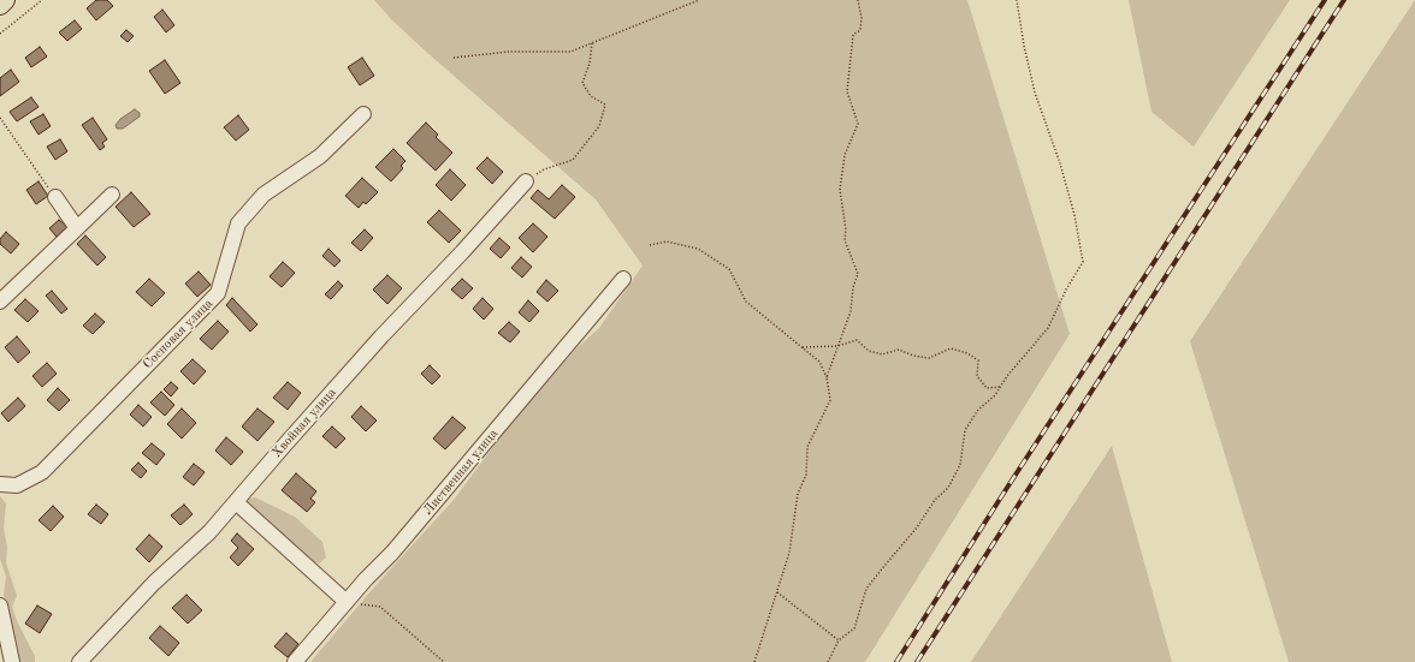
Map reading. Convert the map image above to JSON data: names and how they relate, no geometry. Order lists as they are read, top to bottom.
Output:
{
  "streets": {
    "street": ["Сосновая улица", "Хвойная улица", "Лиственная улица"]
  }
}
